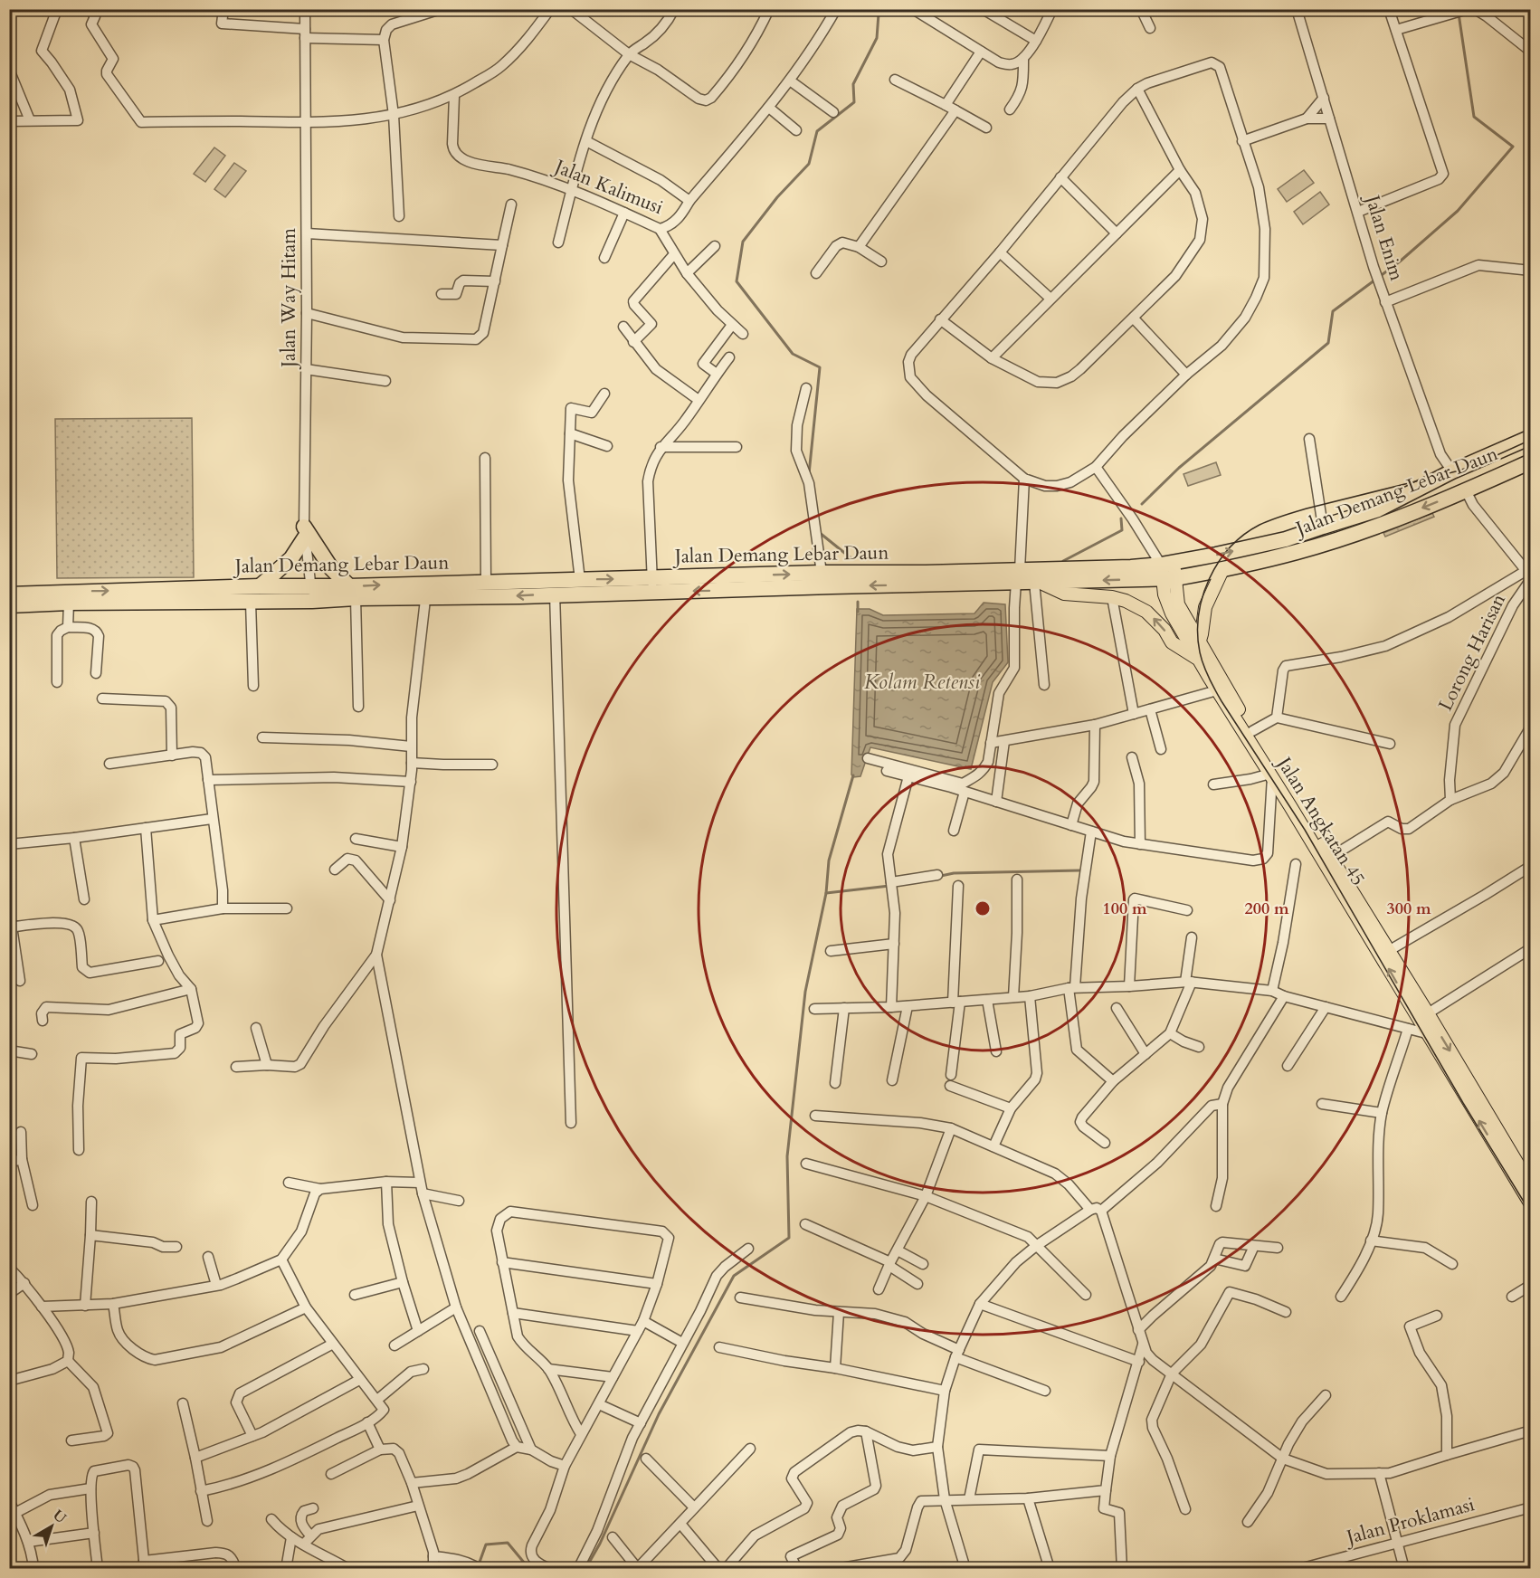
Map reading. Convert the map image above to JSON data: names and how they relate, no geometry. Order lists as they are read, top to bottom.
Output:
{
  "streets": {
    "highway": ["Jalan Demang Lebar Daun"],
    "main road": ["Jalan Angkatan 45"],
    "street": [
      "Jalan Kalimusi",
      "Jalan Enim",
      "Jalan Way Hitam",
      "Lorong Harisan",
      "Jalan Proklamasi"
    ]
  },
  "crossings": [
    ["Jalan Enim", "Jalan Demang Lebar Daun"],
    ["Jalan Way Hitam", "Jalan Demang Lebar Daun"],
    ["Jalan Demang Lebar Daun", "Jalan Angkatan 45"]
  ],
  "water": ["Kolam Retensi"],
  "north": "top right",
  "rings": ["100 m", "200 m", "300 m"]
}
